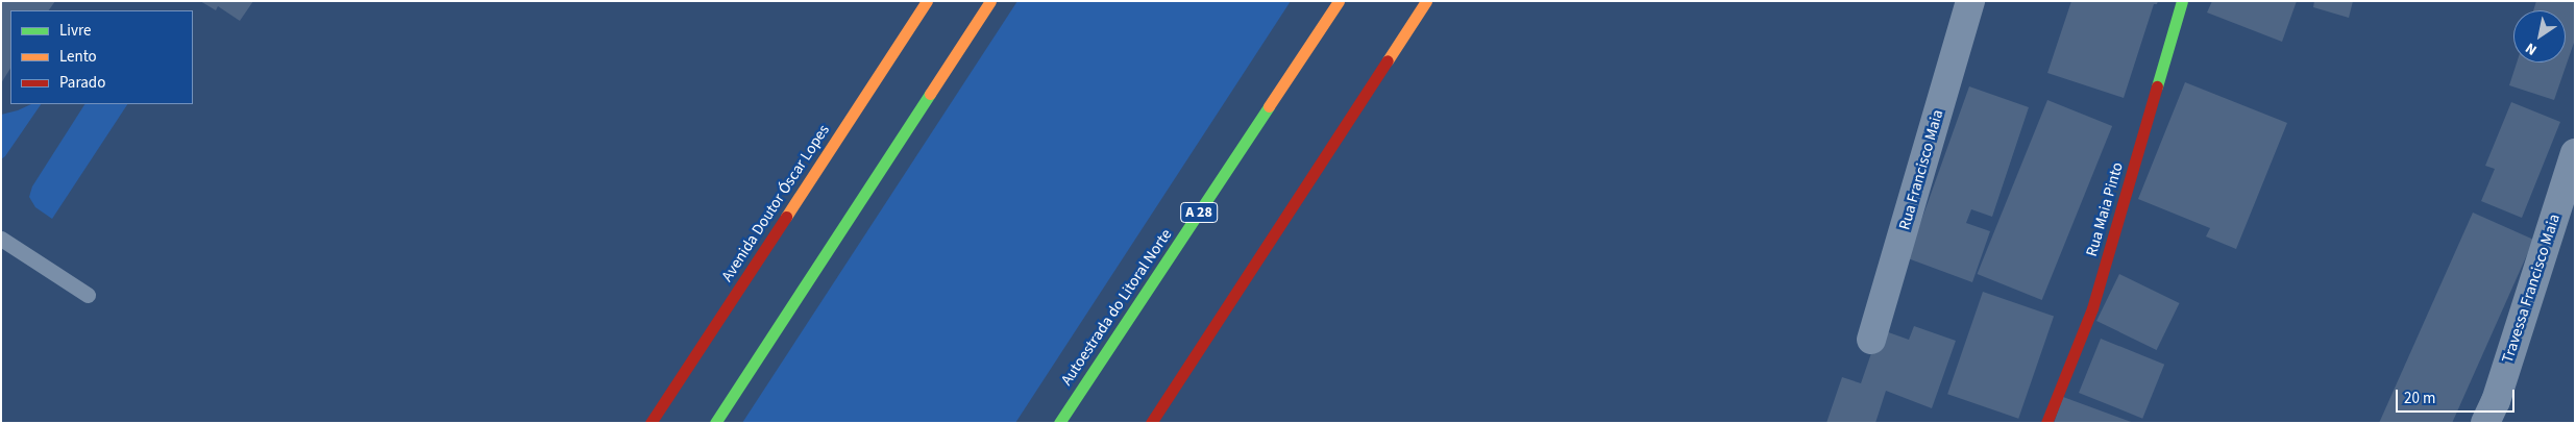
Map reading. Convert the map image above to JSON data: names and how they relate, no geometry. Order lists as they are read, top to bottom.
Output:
{
  "streets": {
    "main road": [
      "Avenida Doutor Óscar Lopes",
      "Rua Maia Pinto",
      "A 28",
      "Autoestrada do Litoral Norte"
    ],
    "street": ["Rua Francisco Maia", "Travessa Francisco Maia"]
  },
  "legend": ["Livre", "Lento", "Parado"],
  "scale_bar": "20 m",
  "north": "bottom left"
}
